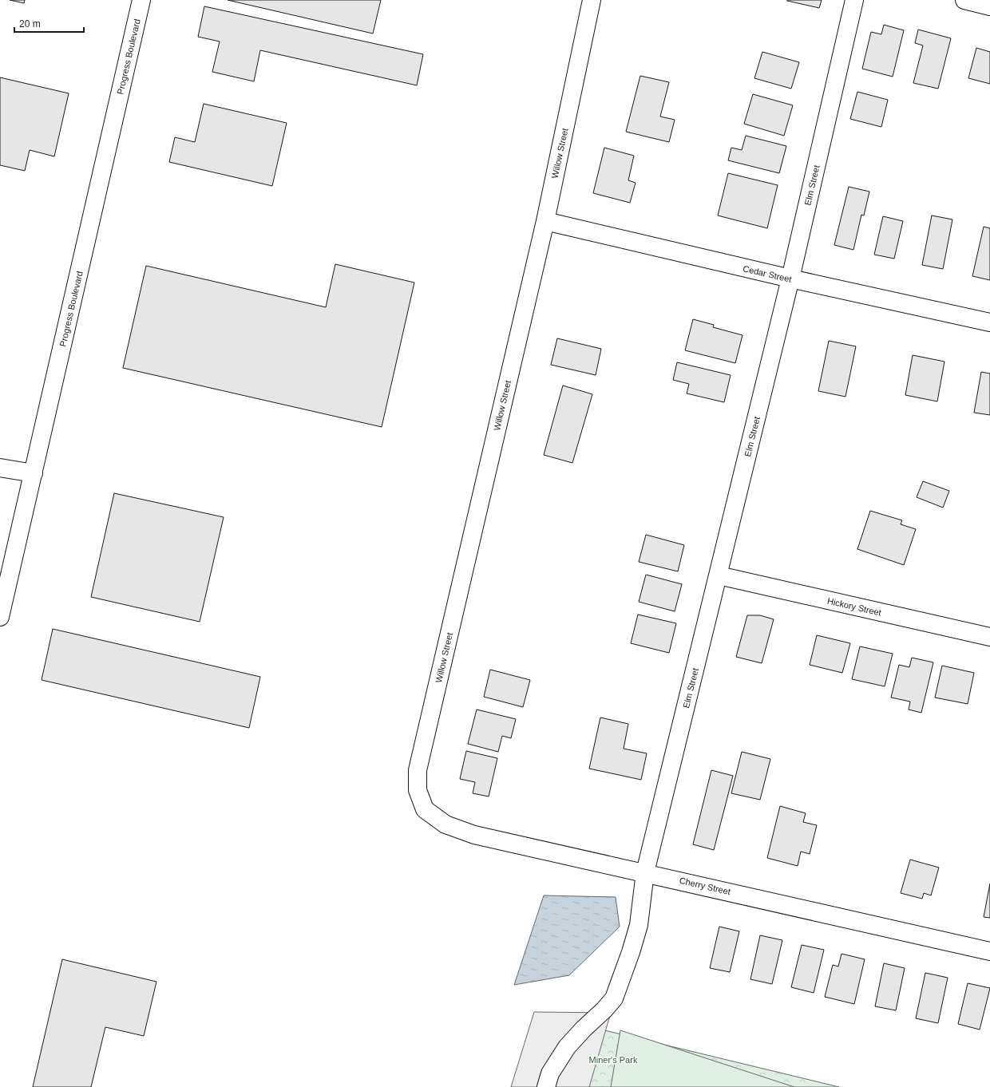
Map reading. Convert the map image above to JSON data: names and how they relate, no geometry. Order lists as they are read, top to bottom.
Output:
{
  "streets": {
    "street": [
      "Progress Boulevard",
      "Willow Street",
      "Elm Street",
      "Cedar Street",
      "Hickory Street",
      "Cherry Street"
    ]
  },
  "crossings": [
    ["Willow Street", "Cedar Street"],
    ["Willow Street", "Cherry Street"],
    ["Elm Street", "Cedar Street"],
    ["Elm Street", "Hickory Street"],
    ["Elm Street", "Cherry Street"]
  ],
  "parks": ["Miner's Park"],
  "scale_bar": "20 m"
}
